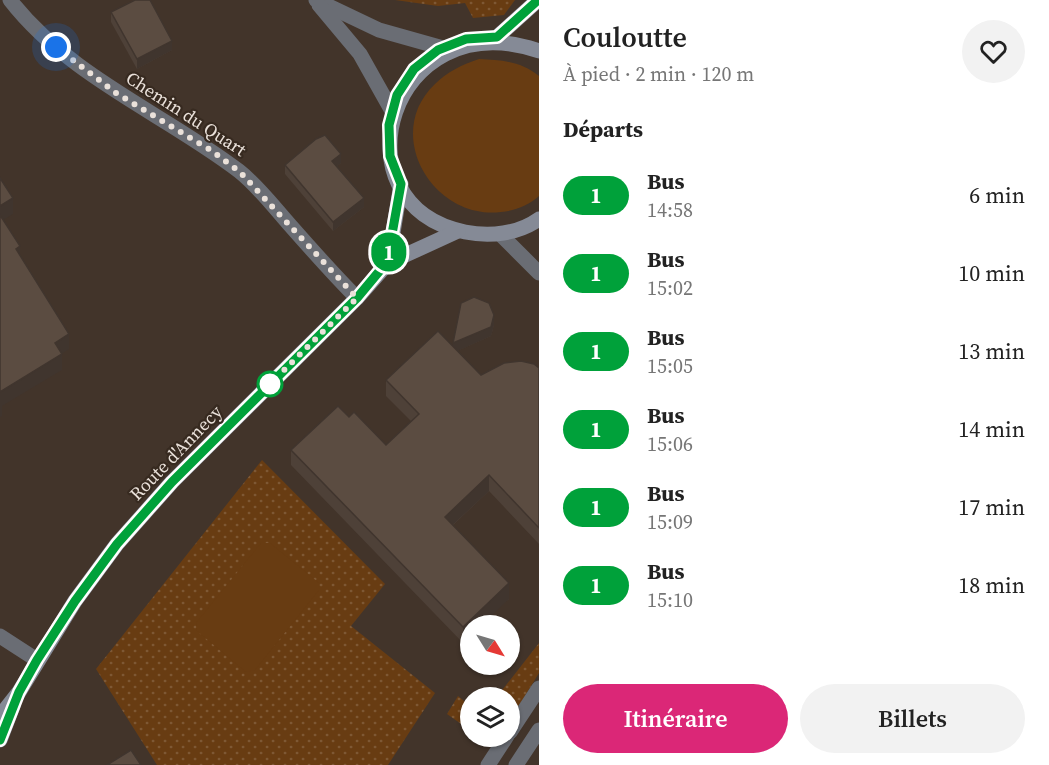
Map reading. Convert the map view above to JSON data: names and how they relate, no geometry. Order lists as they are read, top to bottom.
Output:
{
  "streets": {
    "main road": ["Route d'Annecy"],
    "street": ["Chemin du Quart"]
  },
  "crossings": [
    ["Chemin du Quart", "Route d'Annecy"]
  ],
  "lines": ["bus line 1"],
  "north": "bottom right",
  "page": {
    "on_map": "1",
    "heading": [
      ["Couloutte", "À pied · 2 min · 120 m"],
      "Départs"
    ],
    "list": [
      {
        "mark": "1",
        "name": "Bus",
        "note": "14:58",
        "value": "6 min"
      },
      {
        "mark": "1",
        "name": "Bus",
        "note": "15:02",
        "value": "10 min"
      },
      {
        "mark": "1",
        "name": "Bus",
        "note": "15:05",
        "value": "13 min"
      },
      {
        "mark": "1",
        "name": "Bus",
        "note": "15:06",
        "value": "14 min"
      },
      {
        "mark": "1",
        "name": "Bus",
        "note": "15:09",
        "value": "17 min"
      },
      {
        "mark": "1",
        "name": "Bus",
        "note": "15:10",
        "value": "18 min"
      }
    ],
    "buttons": ["Itinéraire", "Billets"]
  }
}
